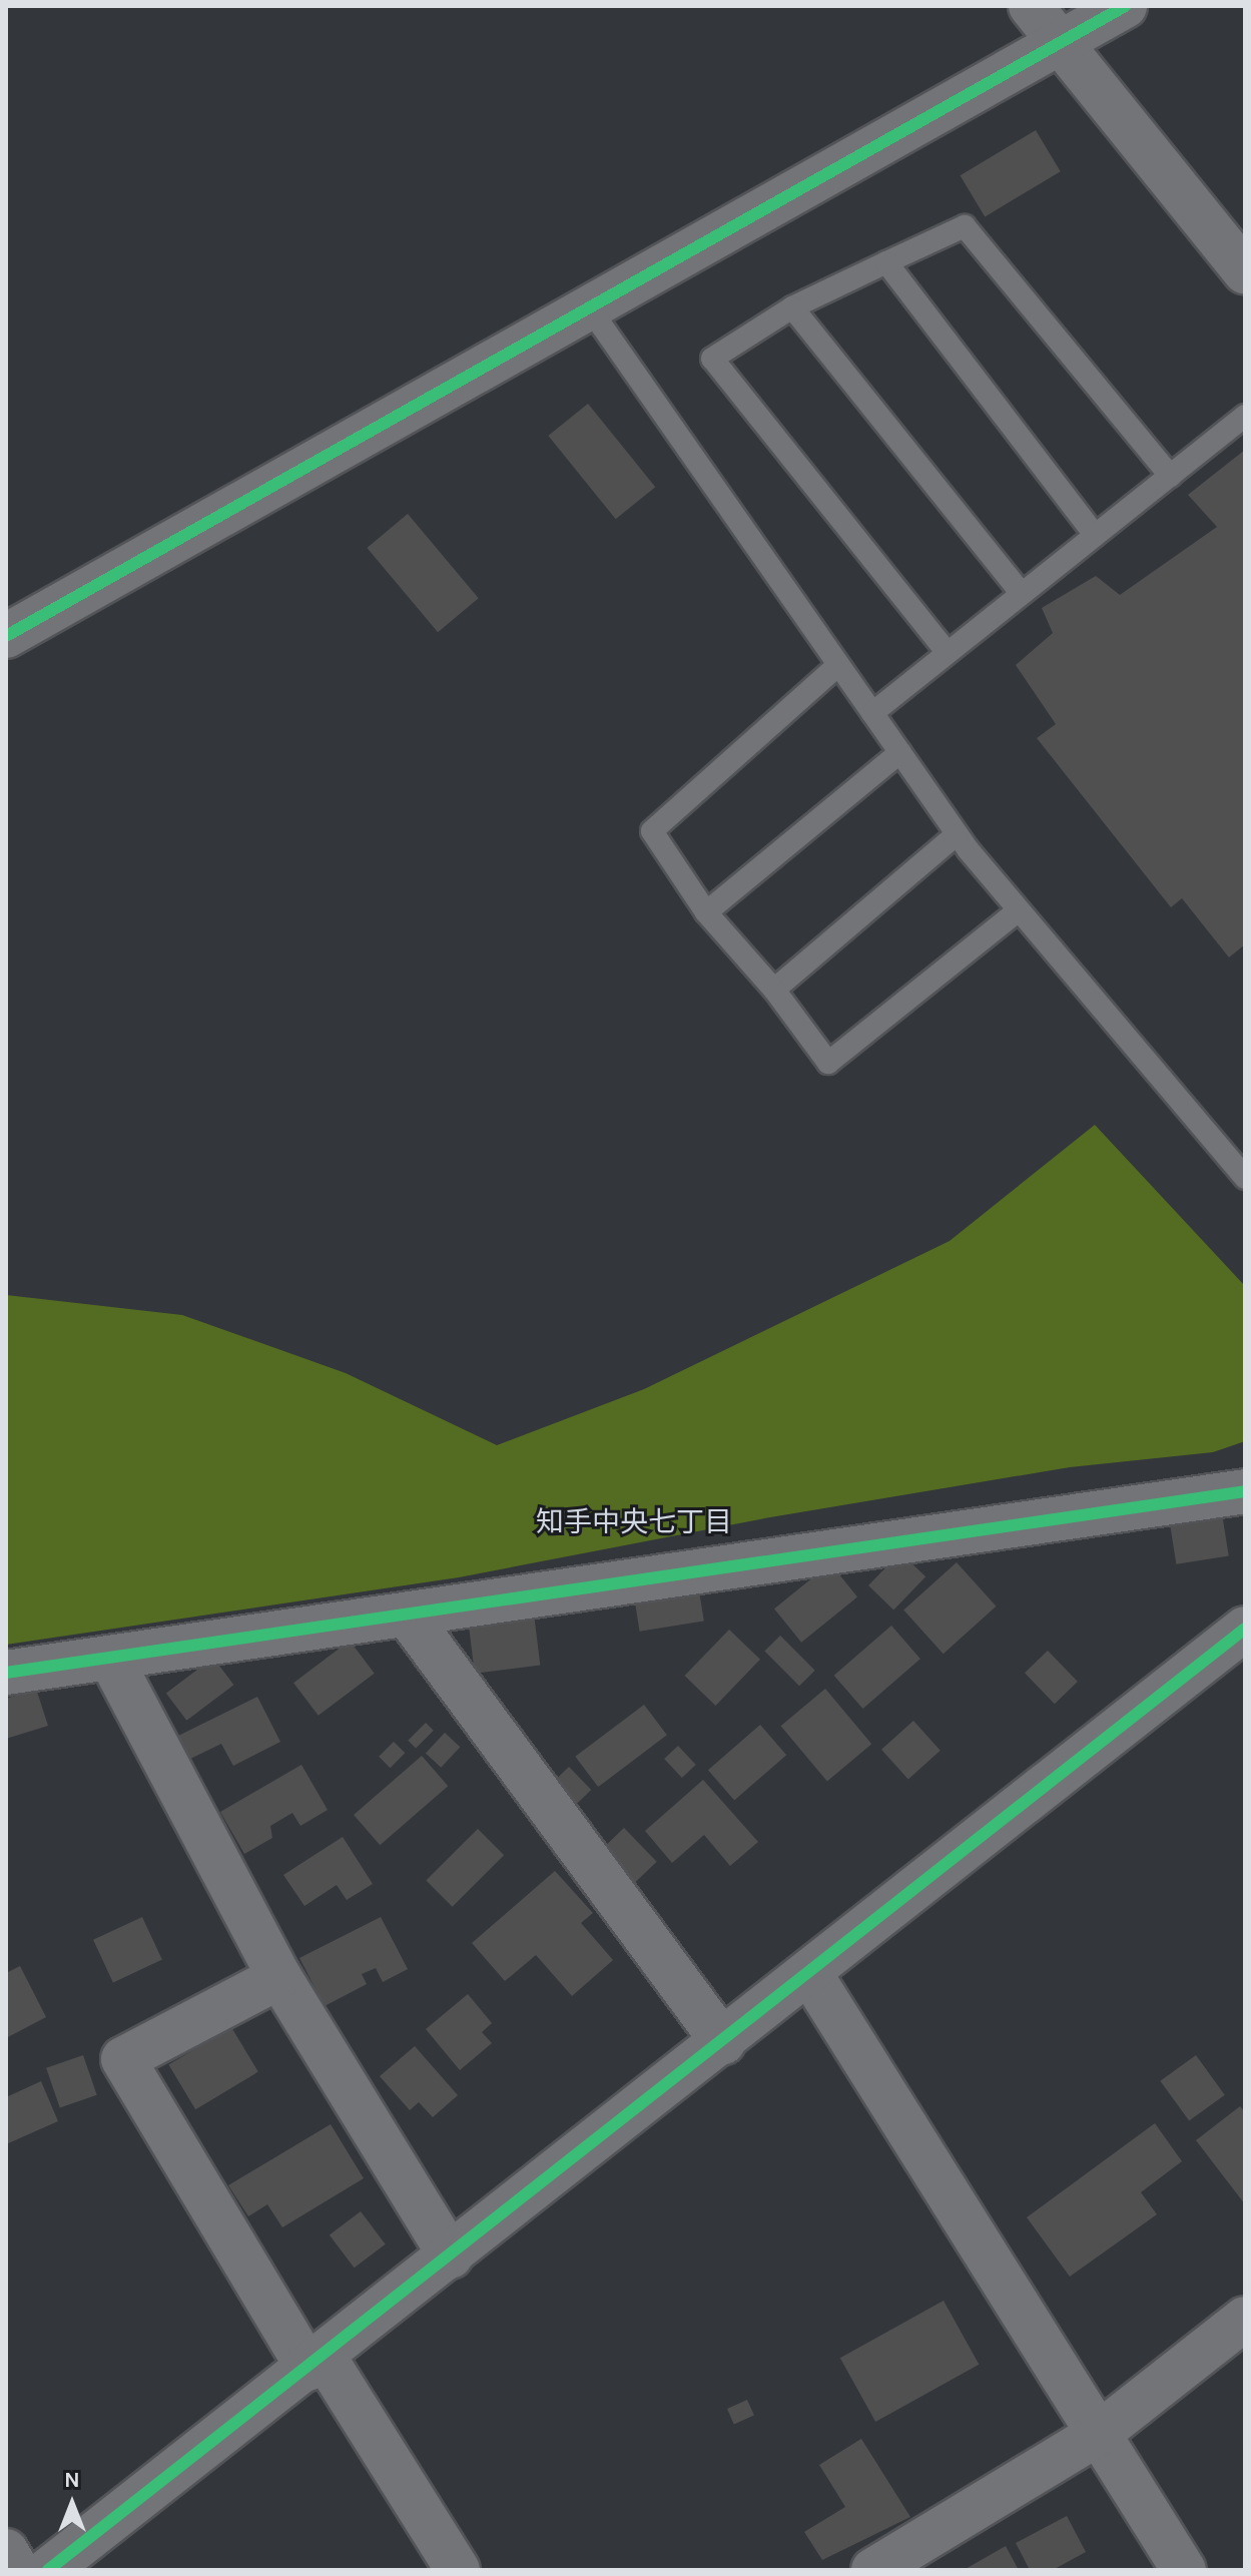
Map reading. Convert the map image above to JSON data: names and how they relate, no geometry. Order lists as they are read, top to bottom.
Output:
{
  "districts": ["知手中央七丁目"],
  "north": "top"
}
